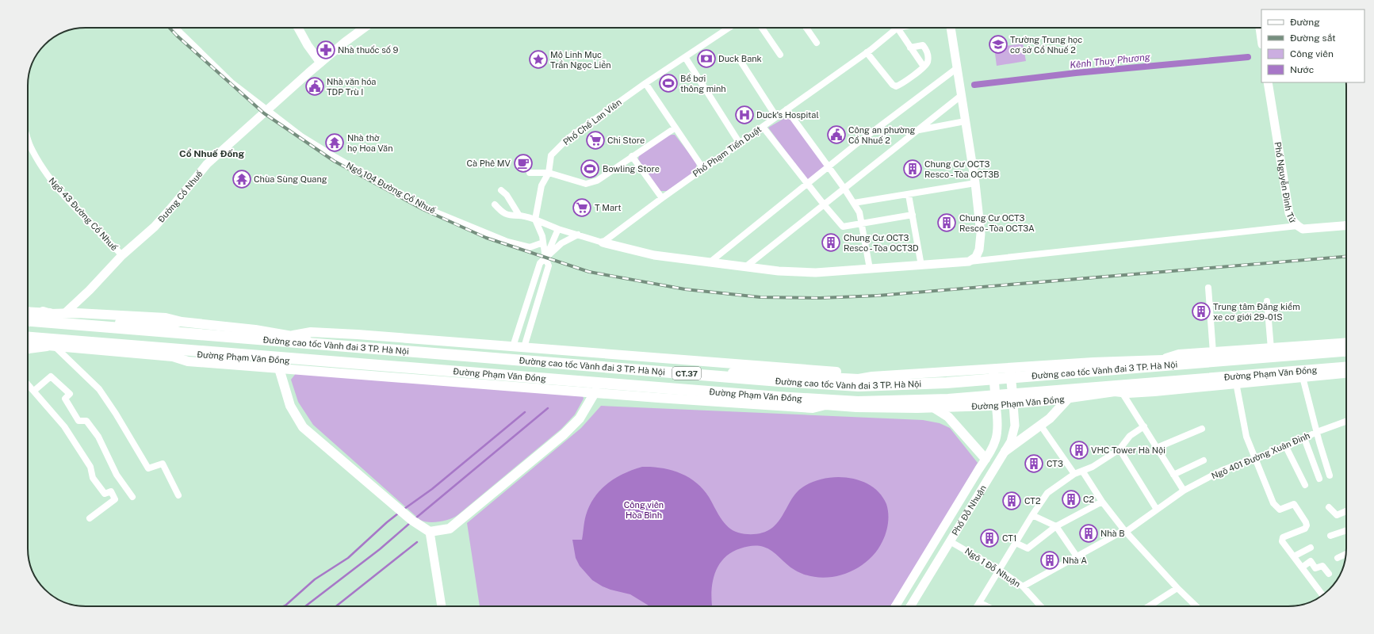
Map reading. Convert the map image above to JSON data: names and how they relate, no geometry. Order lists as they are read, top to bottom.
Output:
{
  "streets": {
    "highway": ["Đường cao tốc Vành đai 3 TP. Hà Nội", "CT.37"],
    "main road": ["Đường Phạm Văn Đồng"],
    "street": [
      "Phố Chế Lan Viên",
      "Phố Phạm Tiến Duật",
      "Phố Nguyễn Đình Tứ",
      "Ngõ 104 Đường Cổ Nhuế",
      "Đường Cổ Nhuế",
      "Ngõ 43 Đường Cổ Nhuế",
      "Ngõ 401 Đường Xuân Đỉnh",
      "Phố Đỗ Nhuận",
      "Ngõ 1 Đỗ Nhuận"
    ]
  },
  "crossings": [
    ["Ngõ 104 Đường Cổ Nhuế", "Đường Cổ Nhuế"],
    ["Đường Cổ Nhuế", "Ngõ 43 Đường Cổ Nhuế"],
    ["Đường Phạm Văn Đồng", "Phố Đỗ Nhuận"],
    ["Ngõ 401 Đường Xuân Đỉnh", "Ngõ 1 Đỗ Nhuận"],
    ["Phố Đỗ Nhuận", "Ngõ 1 Đỗ Nhuận"]
  ],
  "districts": ["Cổ Nhuế Đống"],
  "water": ["Kênh Thuỵ Phương"],
  "parks": ["Công viên Hòa Bình"],
  "places": {
    "school or university": ["Trường Trung học cơ sở Cổ Nhuế 2"],
    "pharmacy": ["Nhà thuốc số 9"],
    "bank": ["Duck Bank"],
    "place": ["Mộ Linh Mục Trần Ngọc Liễn"],
    "sports": ["Bể bơi thông minh", "Bowling Store"],
    "public building": ["Nhà văn hóa TDP Trù I", "Công an phường Cổ Nhuế 2"],
    "hospital": ["Duck's Hospital"],
    "supermarket": ["Chi Store", "T Mart"],
    "temple": ["Nhà thờ họ Hoa Văn", "Chùa Sùng Quang"],
    "cafe": ["Cà Phê MV"],
    "building": [
      "Chung Cư OCT3 Resco - Tòa OCT3B",
      "Chung Cư OCT3 Resco - Tòa OCT3A",
      "Chung Cư OCT3 Resco - Tòa OCT3D",
      "Trung tâm Đăng kiểm xe cơ giới 29-01S",
      "VHC Tower Hà Nội",
      "CT3",
      "C2",
      "CT2",
      "Nhà B",
      "CT1",
      "Nhà A"
    ]
  },
  "legend": [
    "Đường",
    "Đường sắt",
    "Công viên",
    "Nước"
  ]
}
